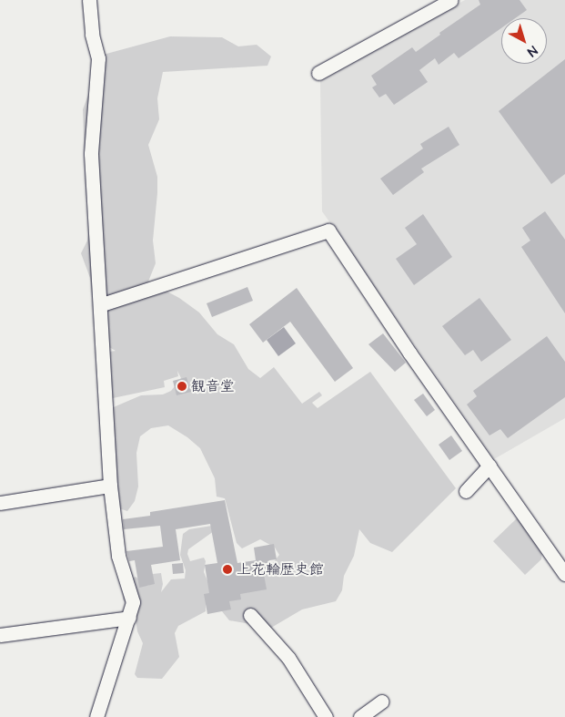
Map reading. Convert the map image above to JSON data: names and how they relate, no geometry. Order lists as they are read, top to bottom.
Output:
{
  "places": ["観音堂", "上花輪歴史館"],
  "north": "bottom right"
}
